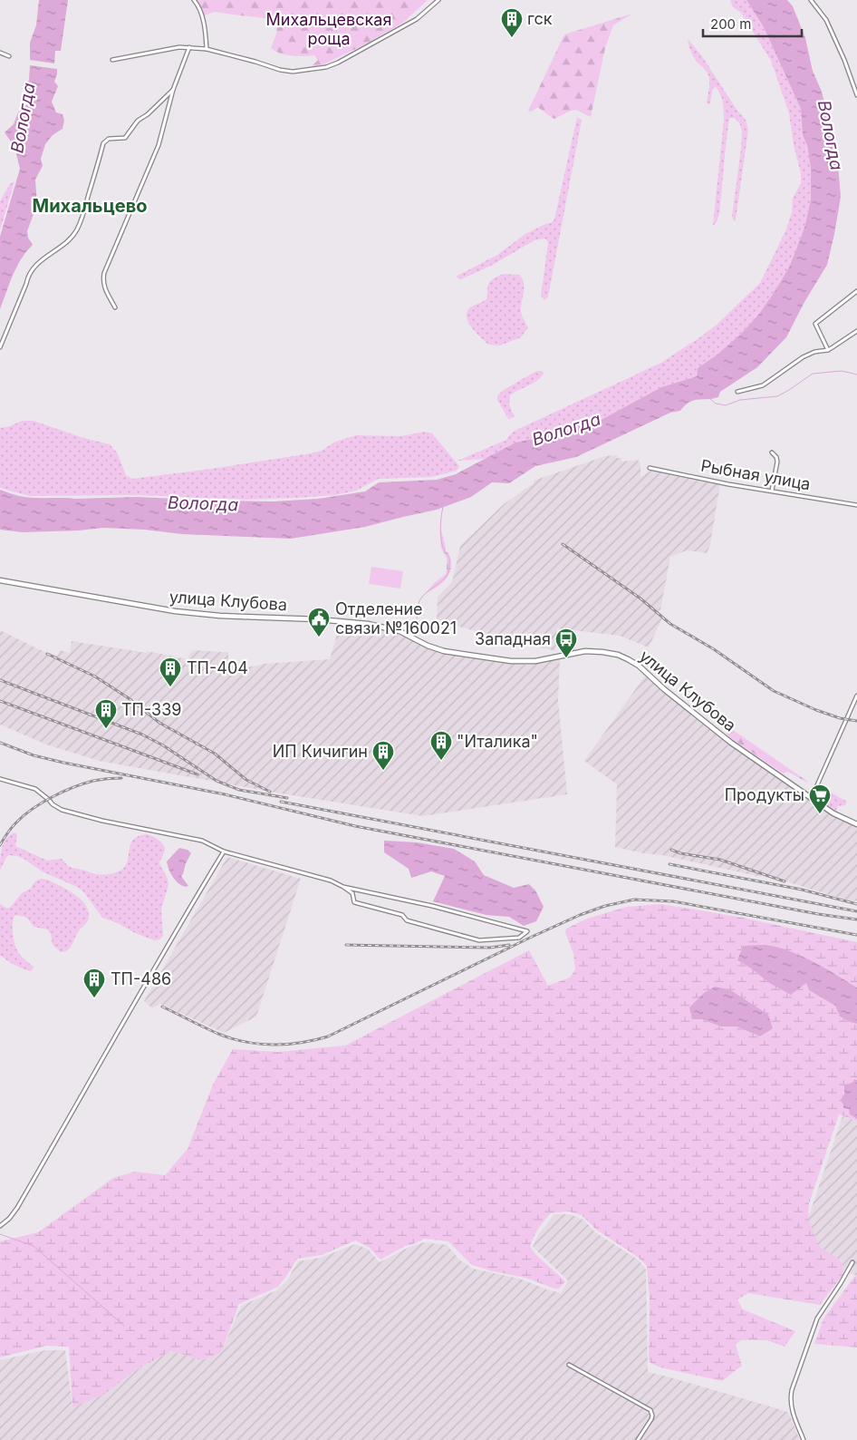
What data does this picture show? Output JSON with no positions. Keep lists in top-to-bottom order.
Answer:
{
  "streets": {
    "main road": ["улица Клубова"],
    "street": ["Рыбная улица"]
  },
  "districts": ["Михальцево"],
  "water": ["Вологда"],
  "parks": ["Михальцевская роща"],
  "places": {
    "building": [
      "гск",
      "ТП-404",
      "ТП-339",
      "\"Италика\"",
      "ИП Кичигин",
      "ТП-486"
    ],
    "public building": ["Отделение связи №160021"],
    "bus stop": ["Западная"],
    "supermarket": ["Продукты"]
  },
  "scale_bar": "200 m"
}
